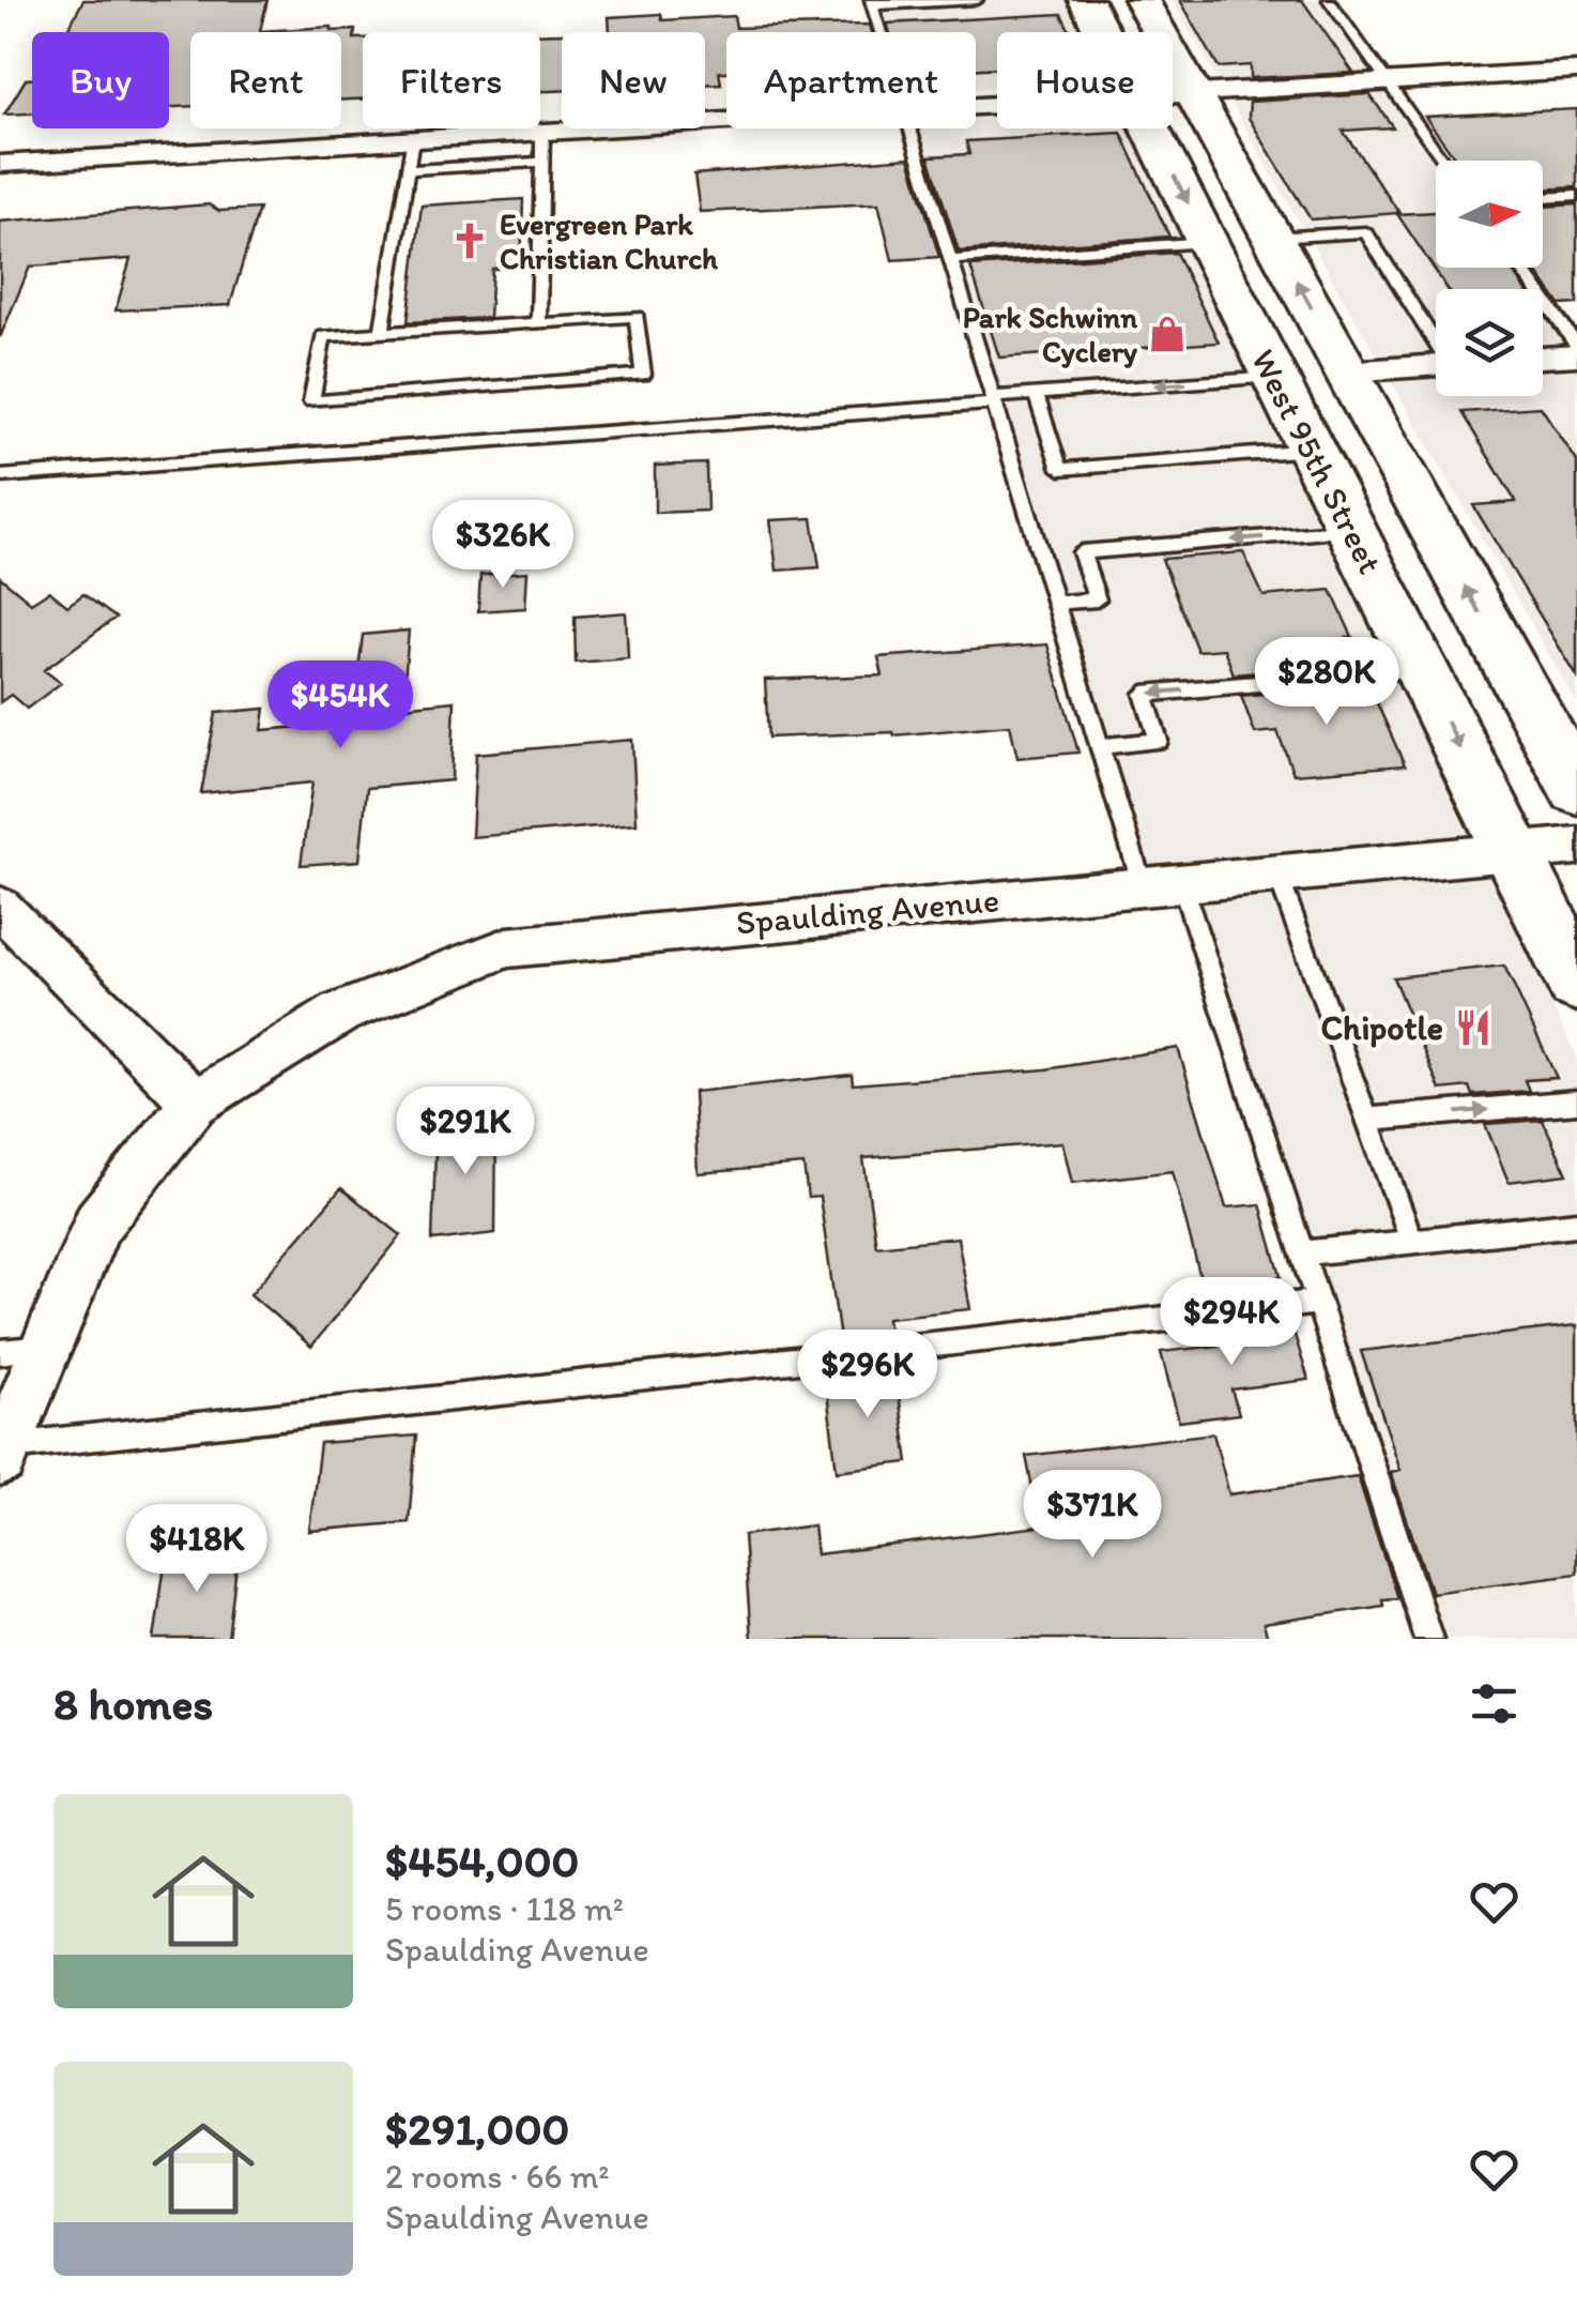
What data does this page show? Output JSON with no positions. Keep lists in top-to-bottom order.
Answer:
{
  "streets": {
    "main road": ["West 95th Street"],
    "street": ["Spaulding Avenue"]
  },
  "crossings": [
    ["West 95th Street", "Spaulding Avenue"]
  ],
  "places": {
    "church": ["Evergreen Park Christian Church"],
    "shop": ["Park Schwinn Cyclery"],
    "restaurant": ["Chipotle"]
  },
  "north": "right",
  "page": {
    "chip": [
      "Buy",
      "Rent",
      "Filters",
      "New",
      "Apartment",
      "House"
    ],
    "price": [
      "$326K",
      "$280K",
      "$454K",
      "$291K",
      "$294K",
      "$296K",
      "$371K",
      "$418K"
    ],
    "heading": "8 homes",
    "list": [
      {
        "name": "$454,000",
        "note": "5 rooms · 118 m² · Spaulding Avenue"
      },
      {
        "name": "$291,000",
        "note": "2 rooms · 66 m² · Spaulding Avenue"
      }
    ]
  }
}
